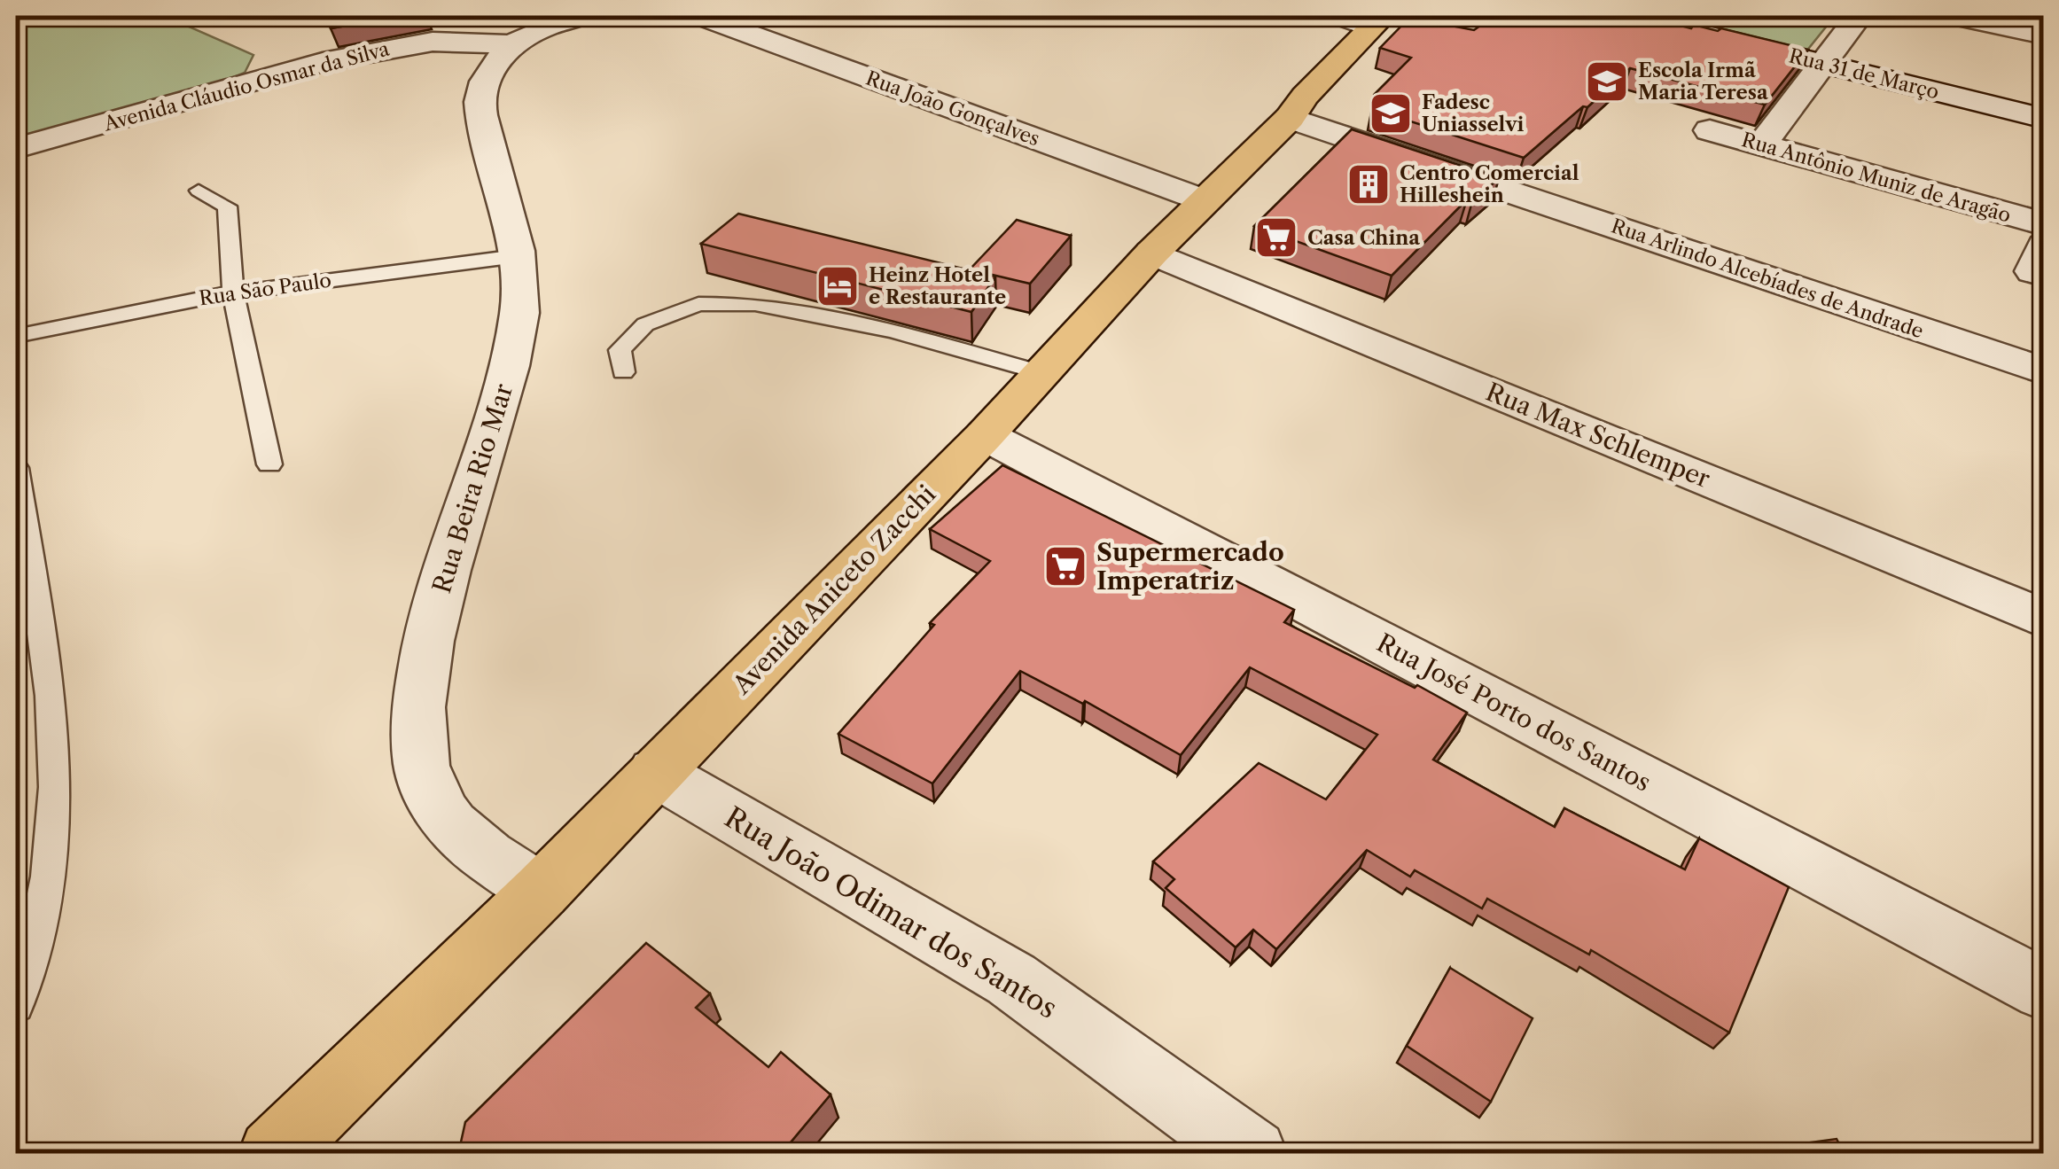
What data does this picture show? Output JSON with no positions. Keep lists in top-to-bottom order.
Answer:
{
  "streets": {
    "main road": ["Avenida Aniceto Zacchi"],
    "street": [
      "Rua 31 de Março",
      "Avenida Cláudio Osmar da Silva",
      "Rua João Gonçalves",
      "Rua Antônio Muniz de Aragão",
      "Rua Arlindo Alcebíades de Andrade",
      "Rua Max Schlemper",
      "Rua Beira Rio Mar",
      "Rua José Porto dos Santos",
      "Rua João Odimar dos Santos"
    ],
    "lane": ["Rua São Paulo"]
  },
  "crossings": [
    ["Avenida Cláudio Osmar da Silva", "Rua Beira Rio Mar"],
    ["Rua João Gonçalves", "Avenida Aniceto Zacchi"],
    ["Rua Arlindo Alcebíades de Andrade", "Avenida Aniceto Zacchi"],
    ["Rua São Paulo", "Rua Beira Rio Mar"],
    ["Rua Max Schlemper", "Avenida Aniceto Zacchi"],
    ["Rua Beira Rio Mar", "Avenida Aniceto Zacchi"],
    ["Avenida Aniceto Zacchi", "Rua José Porto dos Santos"],
    ["Avenida Aniceto Zacchi", "Rua João Odimar dos Santos"]
  ],
  "places": {
    "school or university": ["Escola Irmã Maria Teresa", "Fadesc Uniasselvi"],
    "building": ["Centro Comercial Hilleshein"],
    "supermarket": ["Casa China", "Supermercado Imperatriz"],
    "hotel": ["Heinz Hotel e Restaurante"]
  }
}
